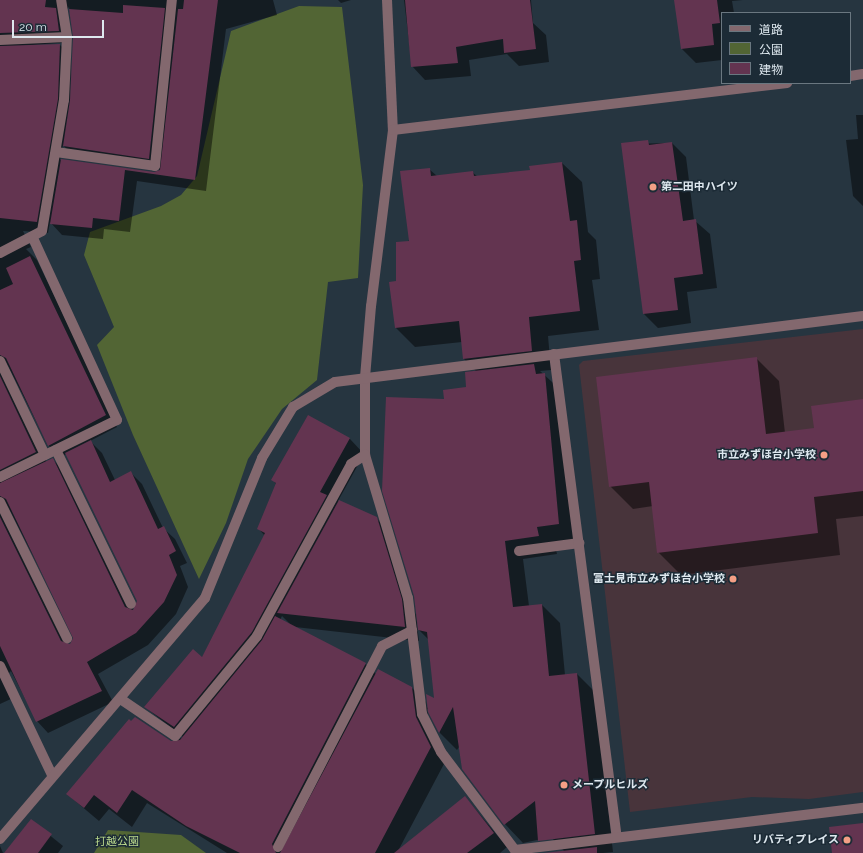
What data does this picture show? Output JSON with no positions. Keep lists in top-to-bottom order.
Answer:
{
  "parks": ["打越公園"],
  "places": [
    "第二田中ハイツ",
    "市立みずほ台小学校",
    "富士見市立みずほ台小学校",
    "メープルヒルズ",
    "リバティプレイス"
  ],
  "legend": ["道路", "公園", "建物"],
  "scale_bar": "20 m"
}
